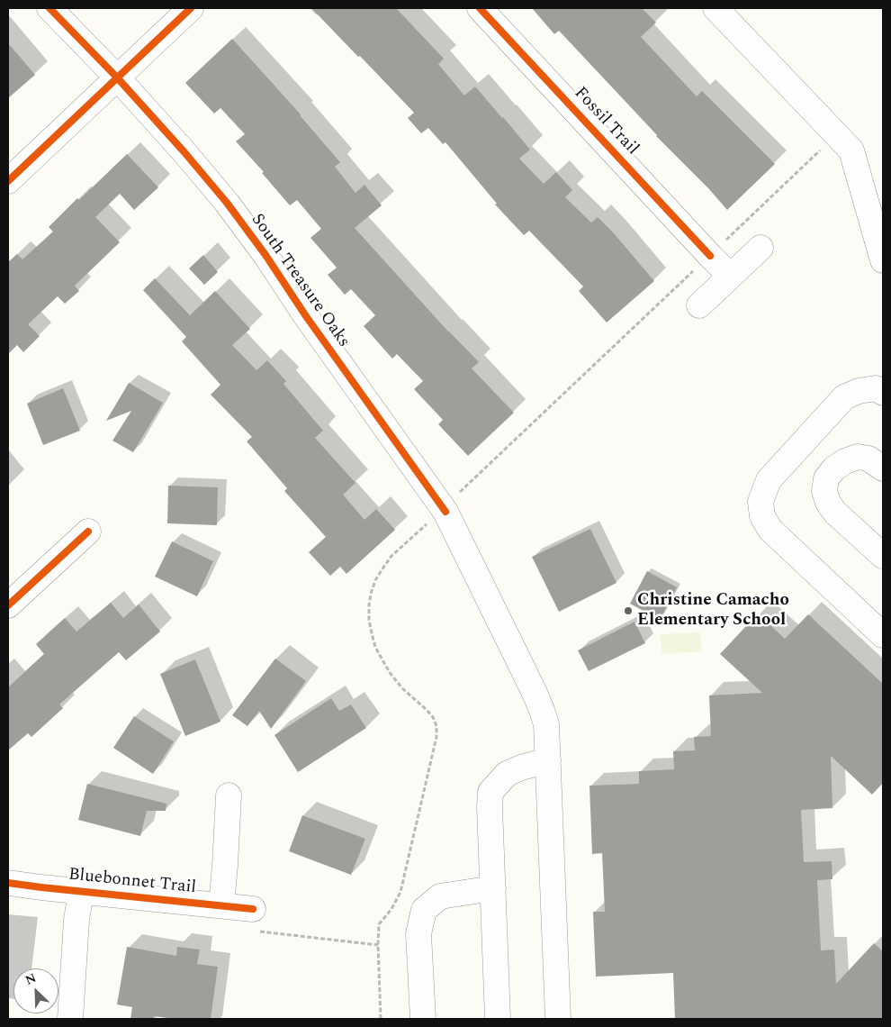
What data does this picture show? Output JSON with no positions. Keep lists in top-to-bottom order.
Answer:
{
  "streets": {
    "street": ["Fossil Trail", "South Treasure Oaks", "Bluebonnet Trail"]
  },
  "places": ["Christine Camacho Elementary School"],
  "north": "top left"
}
